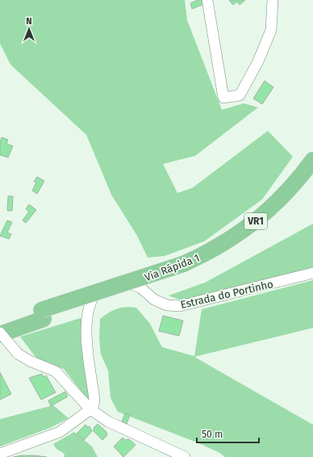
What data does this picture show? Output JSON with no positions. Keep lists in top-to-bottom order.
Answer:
{
  "streets": {
    "highway": ["VR1", "Via Rápida 1"],
    "street": ["Estrada do Portinho"]
  },
  "scale_bar": "50 m",
  "north": "top"
}
